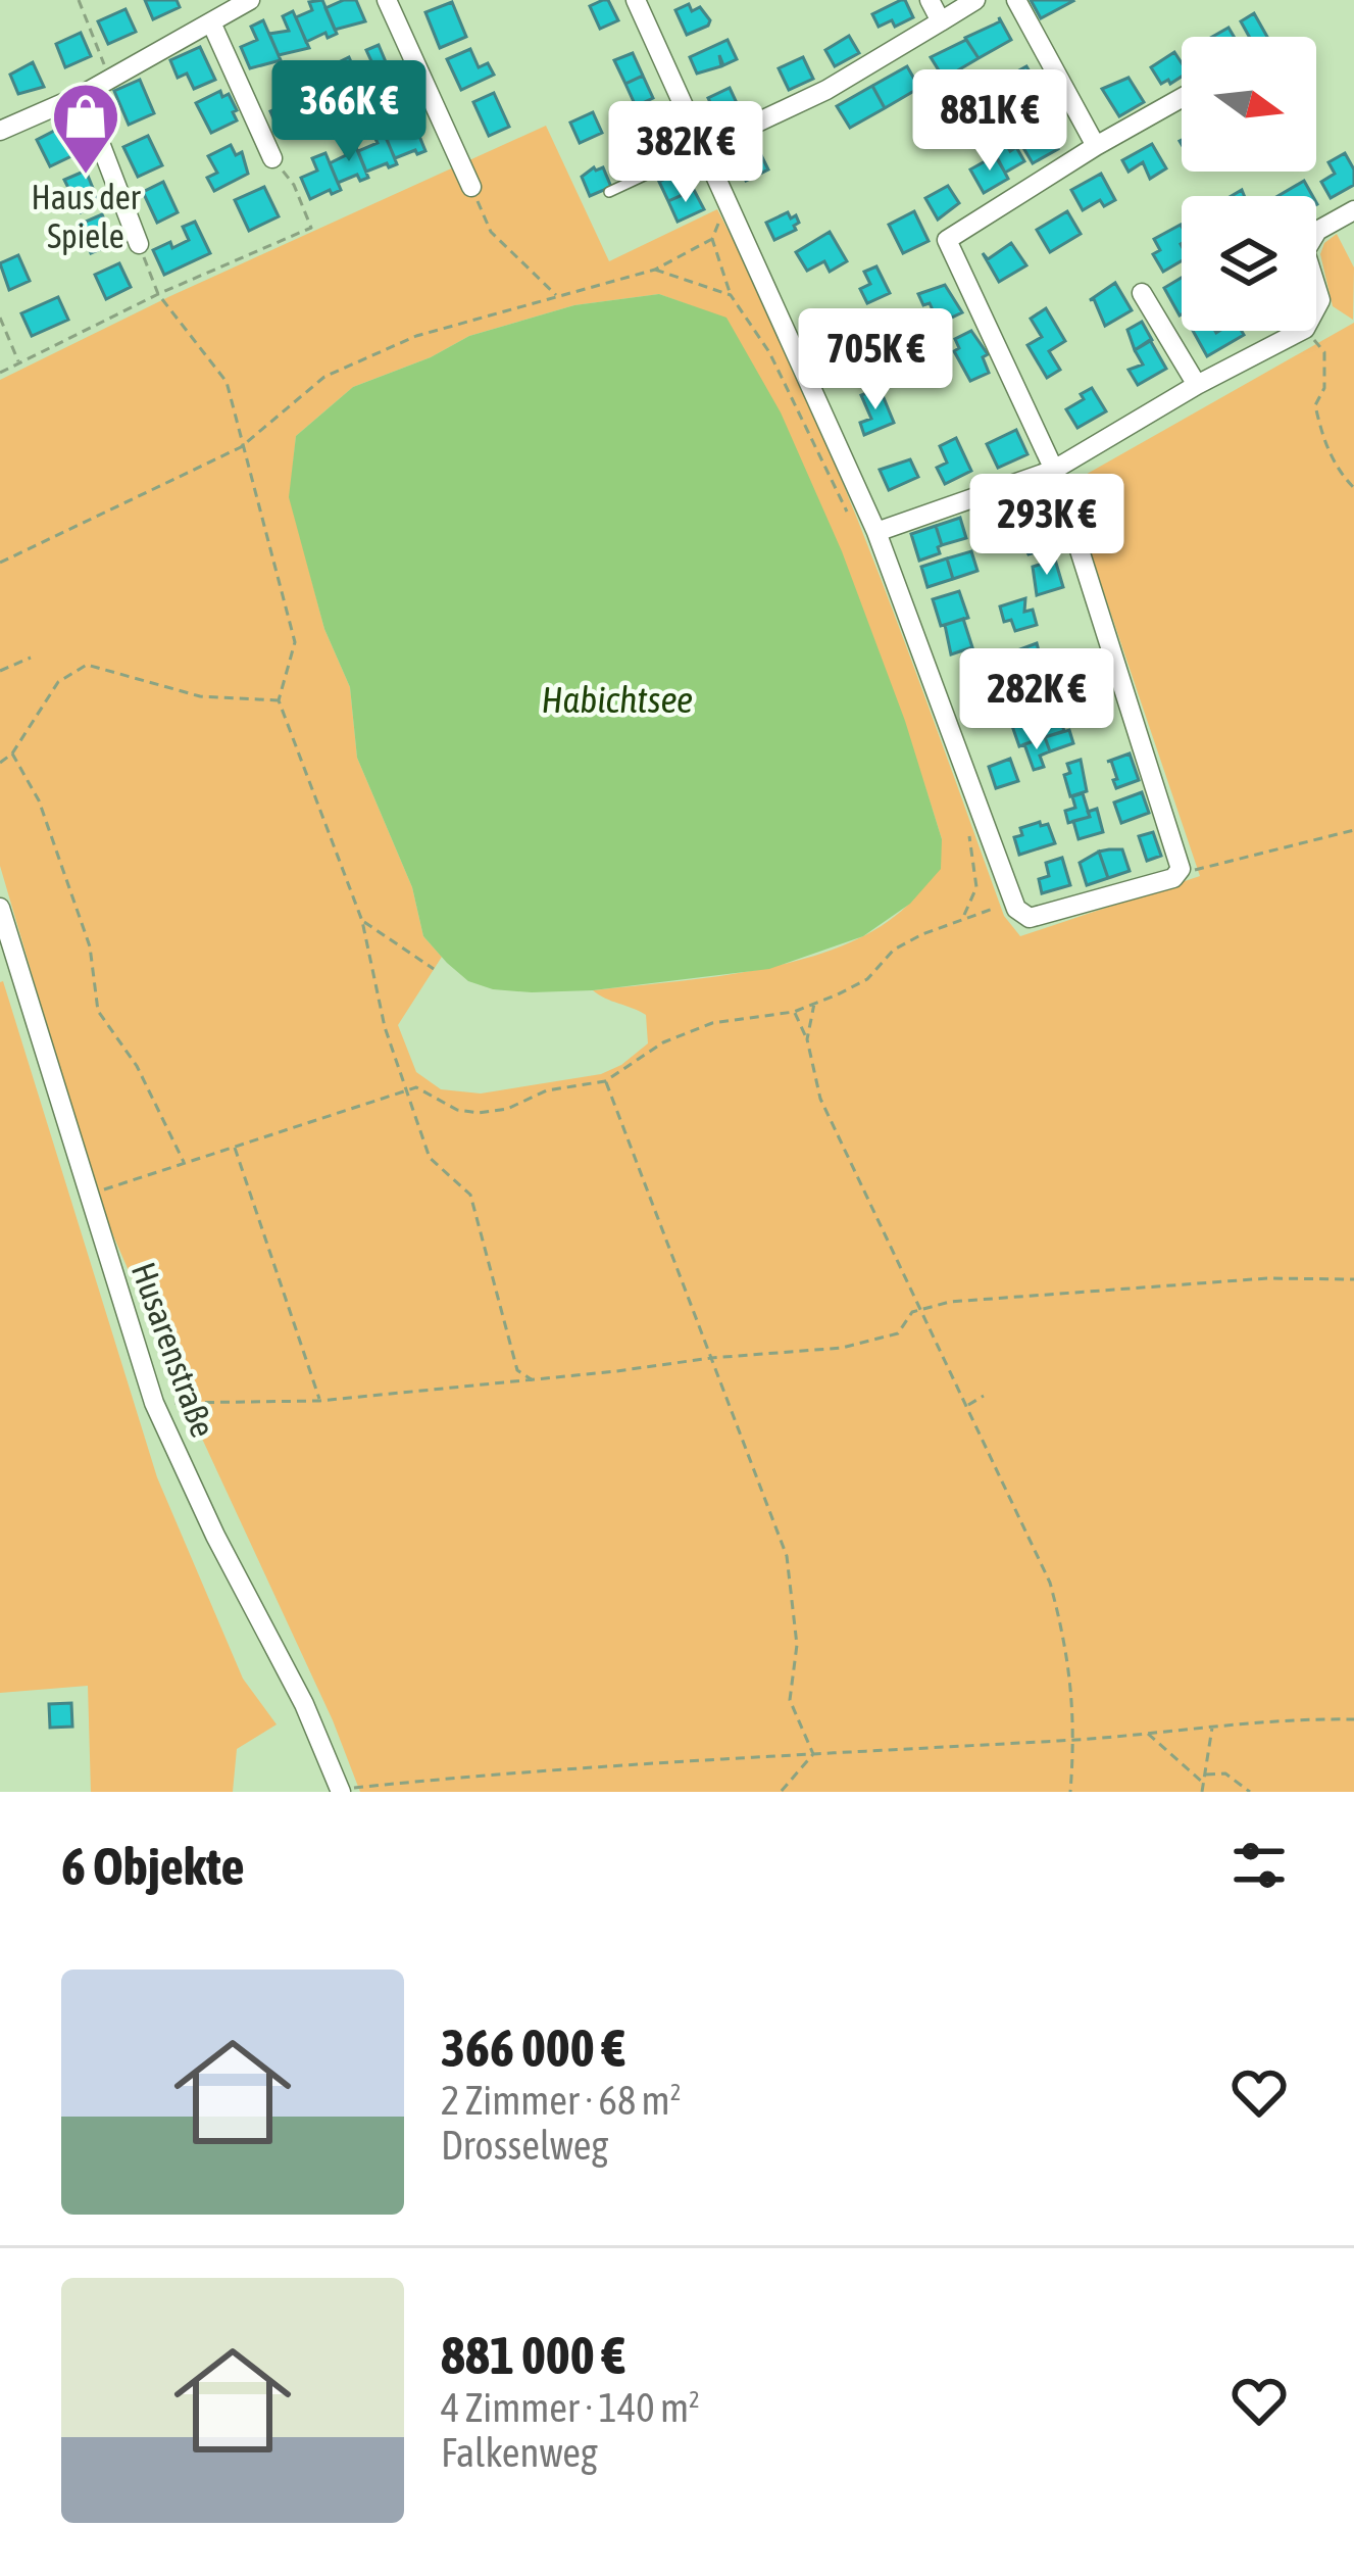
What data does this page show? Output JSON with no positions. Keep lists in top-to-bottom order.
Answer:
{
  "streets": {
    "street": ["Husarenstraße"]
  },
  "water": ["Habichtsee"],
  "places": {
    "shop": ["Haus der Spiele"]
  },
  "north": "right",
  "page": {
    "price": [
      "366K €",
      "881K €",
      "382K €",
      "705K €",
      "293K €",
      "282K €"
    ],
    "heading": "6 Objekte",
    "list": [
      {
        "name": "366 000 €",
        "note": "2 Zimmer · 68 m² · Drosselweg"
      },
      {
        "name": "881 000 €",
        "note": "4 Zimmer · 140 m² · Falkenweg"
      }
    ]
  }
}
